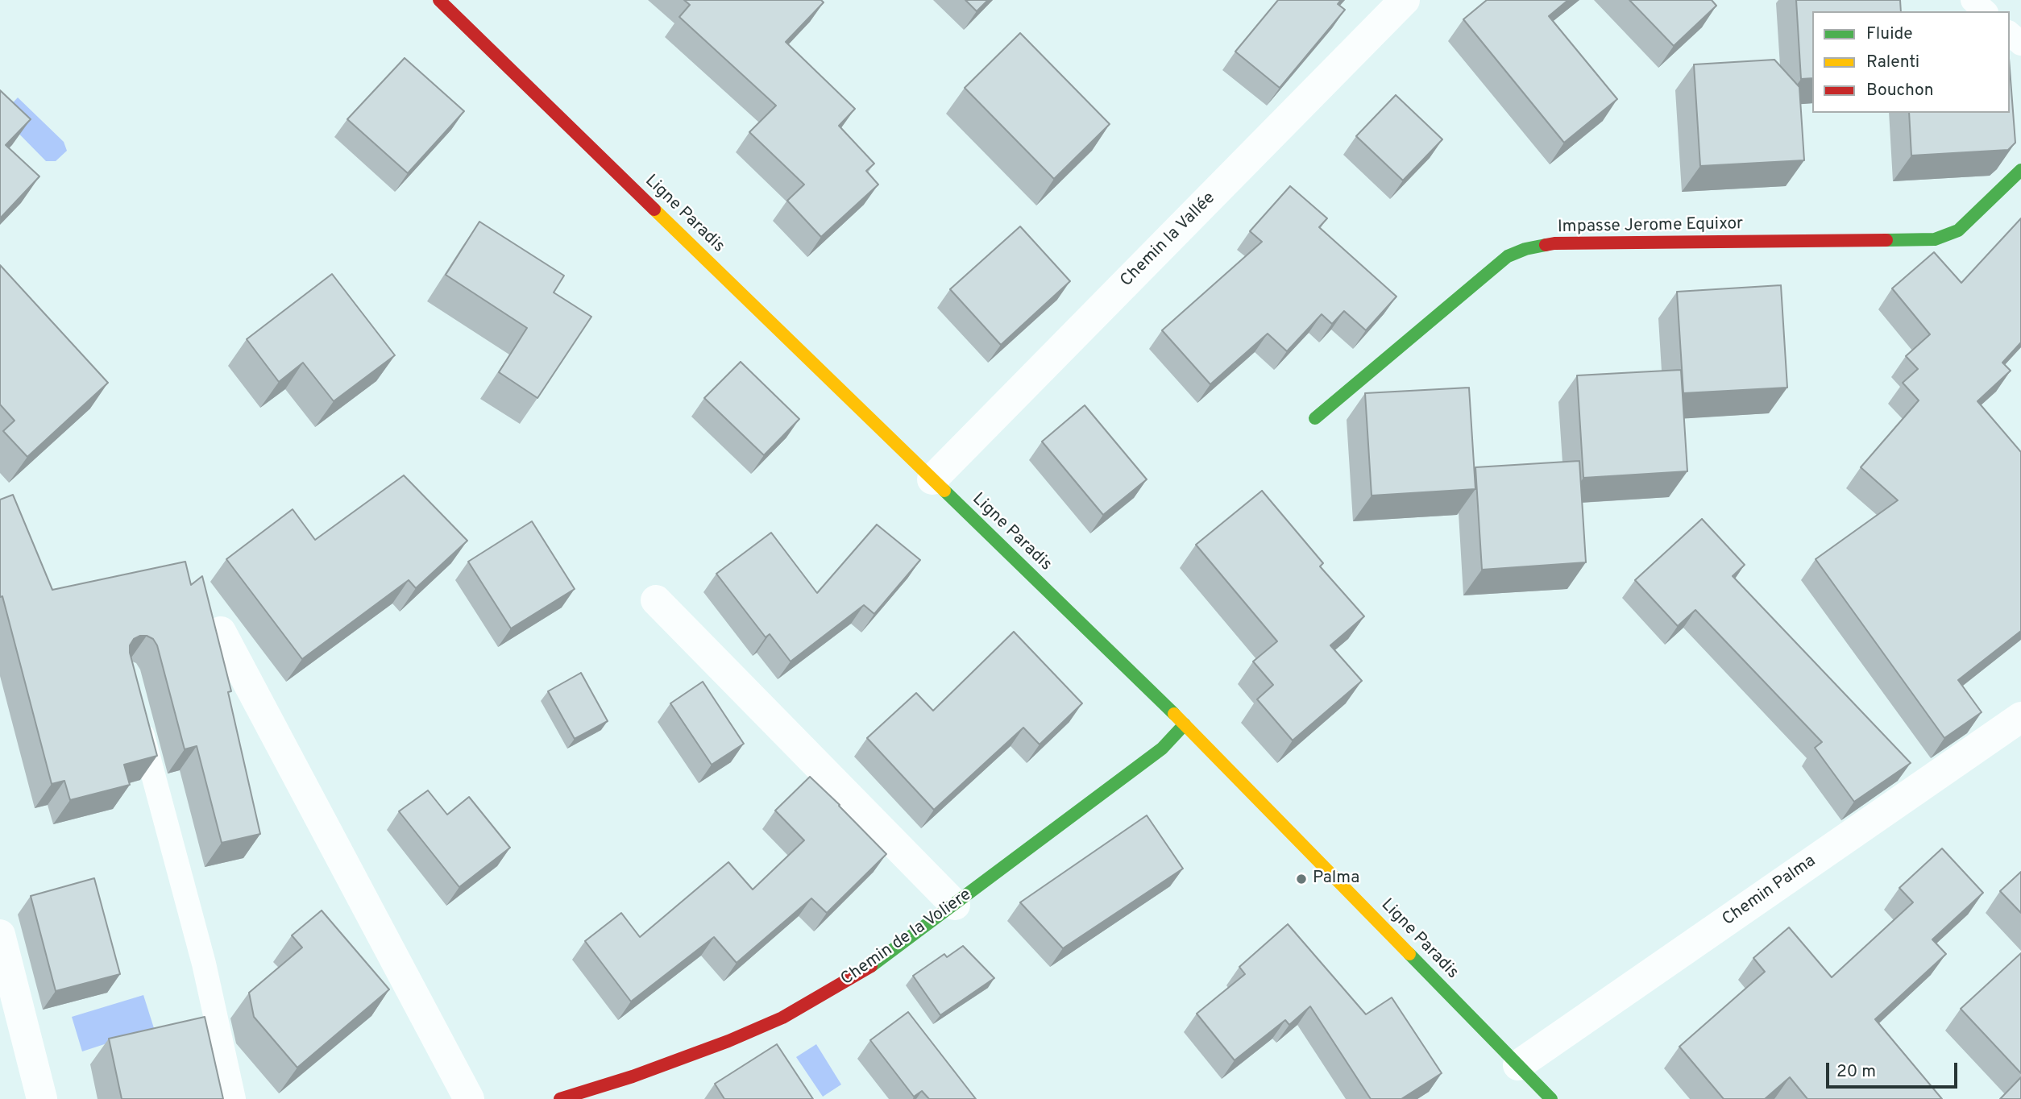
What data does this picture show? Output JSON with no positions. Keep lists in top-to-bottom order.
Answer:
{
  "streets": {
    "main road": ["Ligne Paradis", "Impasse Jerome Equixor", "Chemin de la Voliere"],
    "street": ["Chemin la Vallée", "Chemin Palma"]
  },
  "crossings": [
    ["Ligne Paradis", "Chemin la Vallée"],
    ["Ligne Paradis", "Chemin Palma"],
    ["Ligne Paradis", "Chemin de la Voliere"]
  ],
  "places": ["Palma"],
  "legend": ["Fluide", "Ralenti", "Bouchon"],
  "scale_bar": "20 m"
}
